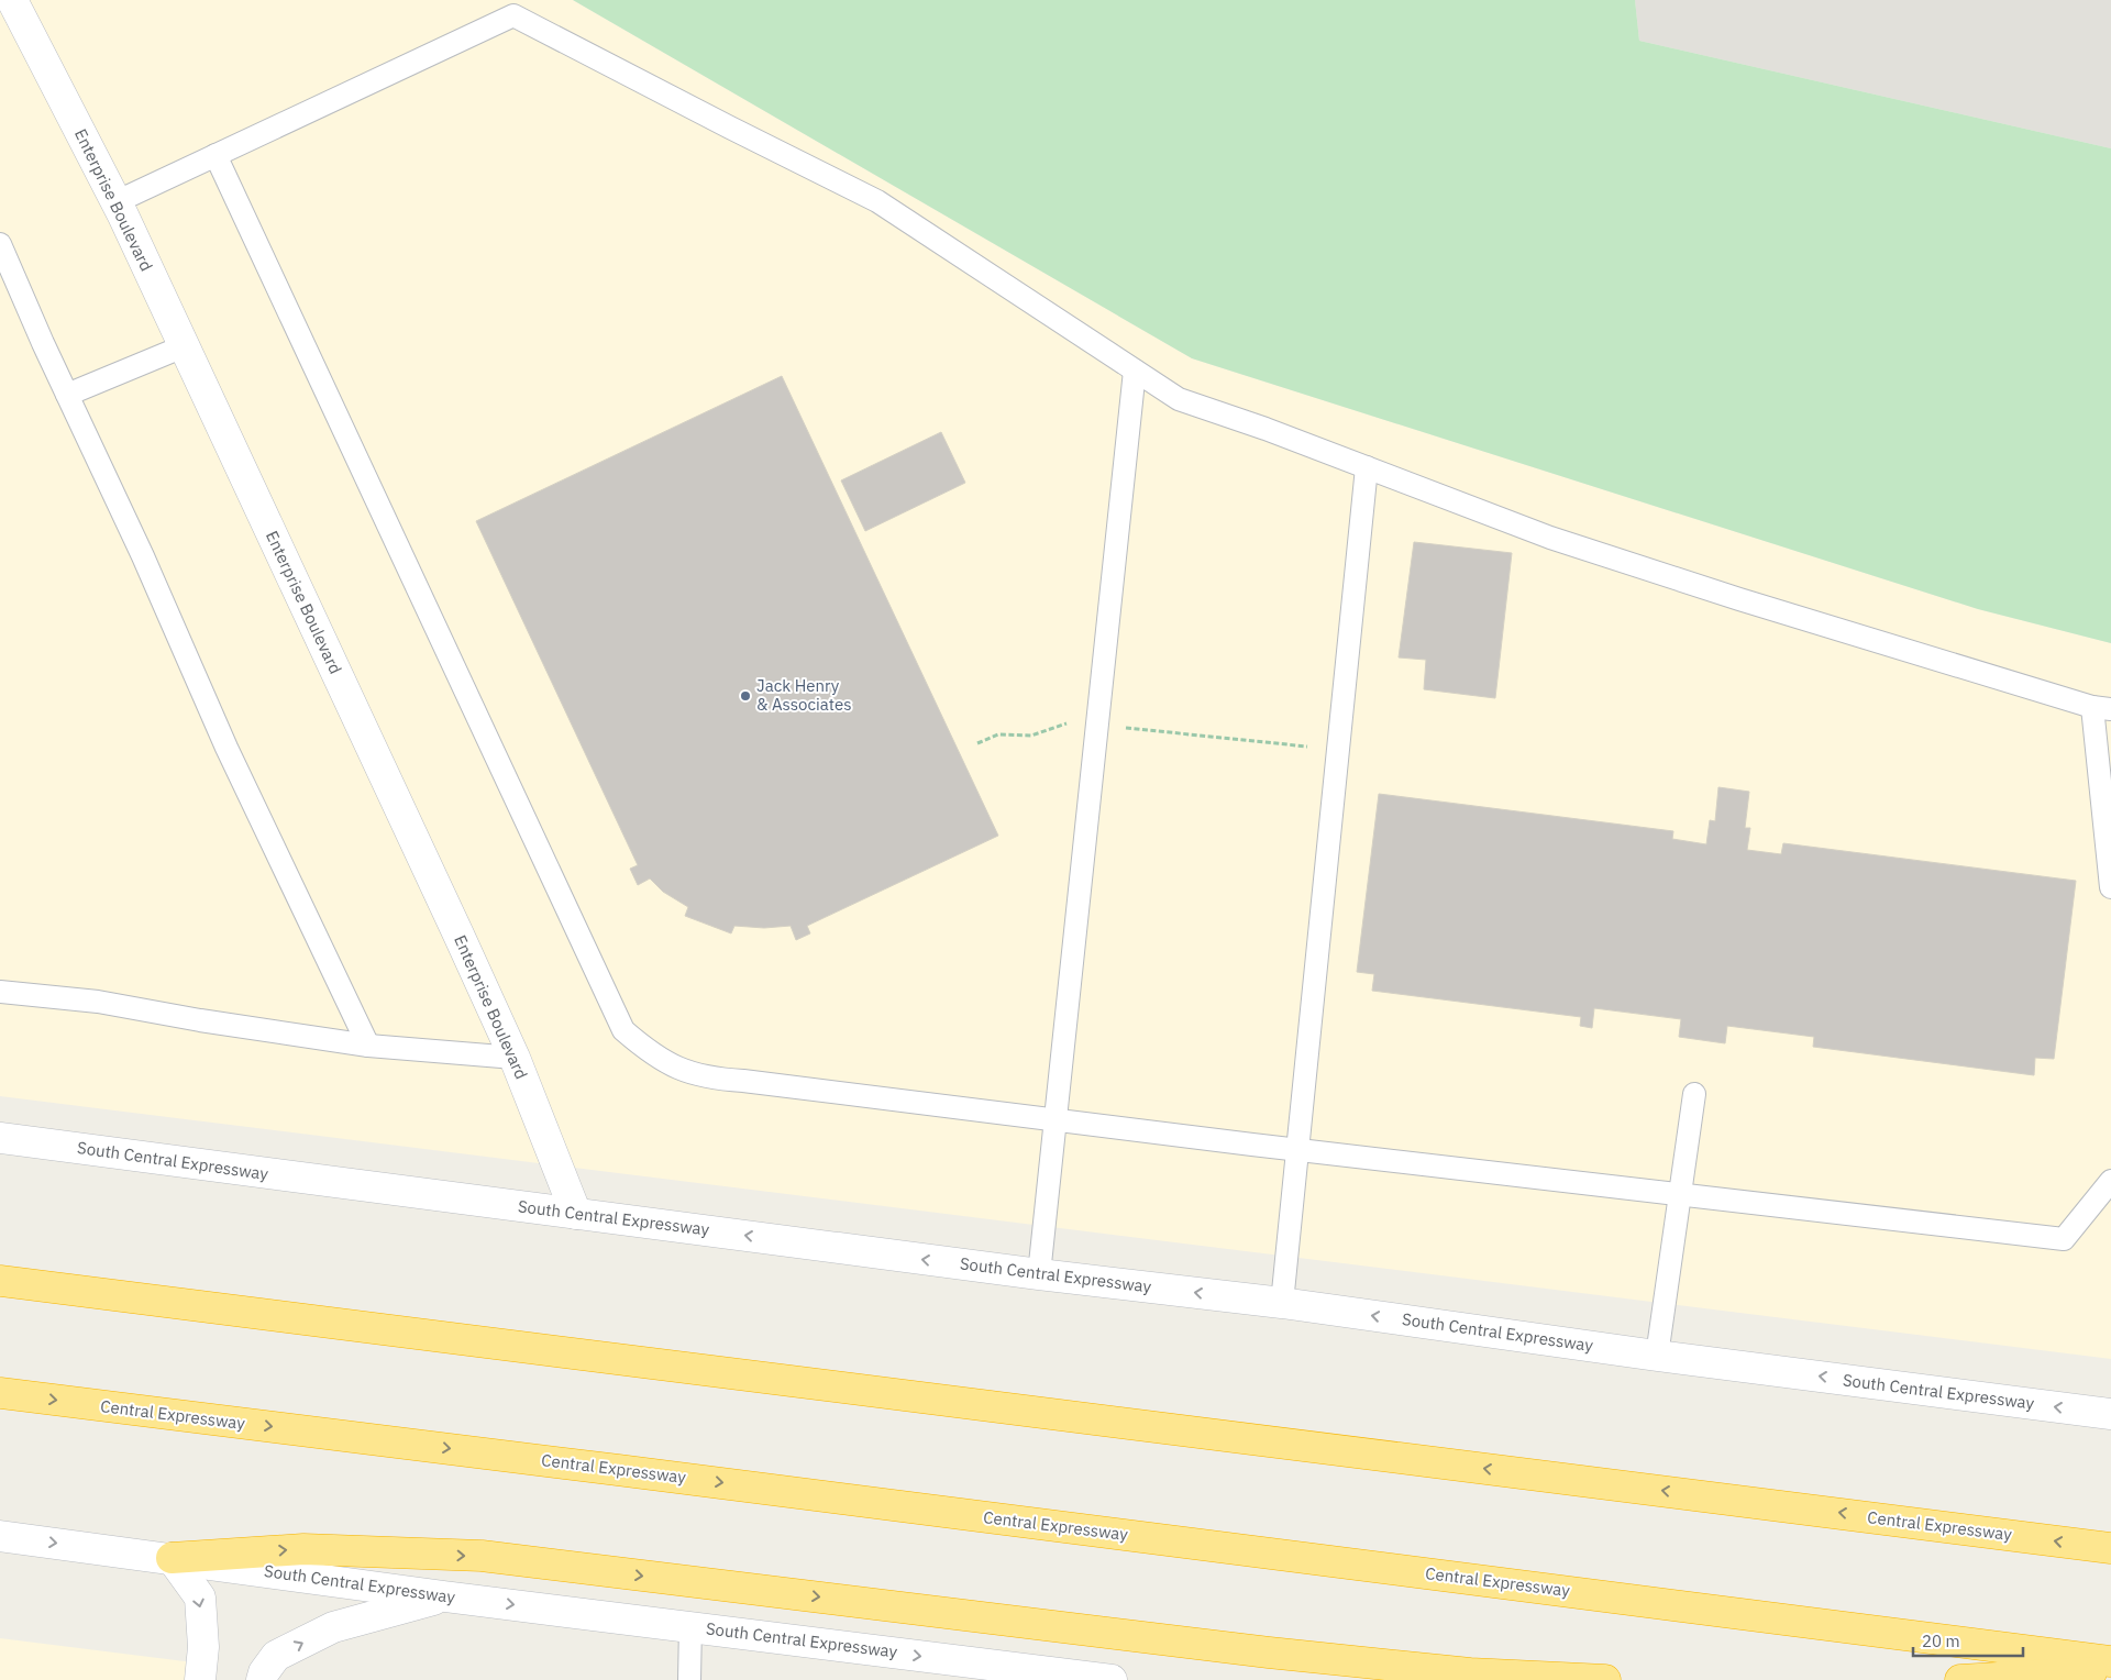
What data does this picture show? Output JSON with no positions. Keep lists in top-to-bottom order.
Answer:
{
  "streets": {
    "highway": ["Central Expressway"],
    "main road": ["Enterprise Boulevard", "South Central Expressway"]
  },
  "crossings": [
    ["Enterprise Boulevard", "South Central Expressway"]
  ],
  "places": ["Jack Henry & Associates"],
  "scale_bar": "20 m"
}
